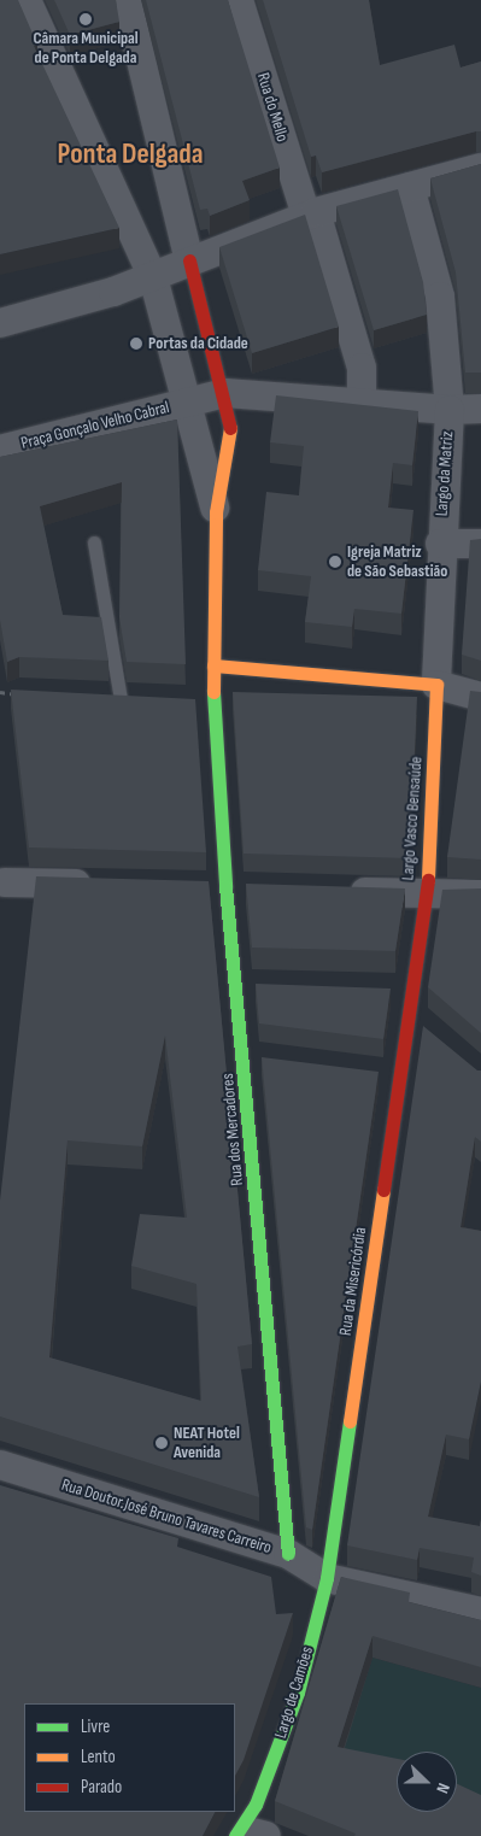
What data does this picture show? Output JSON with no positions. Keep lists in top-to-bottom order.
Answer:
{
  "streets": {
    "street": [
      "Rua do Mello",
      "Praça Gonçalo Velho Cabral",
      "Largo da Matriz",
      "Largo Vasco Bensaúde",
      "Rua dos Mercadores",
      "Rua da Misericórdia",
      "Rua Doutor.José Bruno Tavares Carreiro",
      "Largo de Camões"
    ]
  },
  "crossings": [
    ["Rua do Mello", "Largo da Matriz"],
    ["Praça Gonçalo Velho Cabral", "Largo da Matriz"],
    ["Largo da Matriz", "Largo Vasco Bensaúde"],
    ["Largo Vasco Bensaúde", "Rua da Misericórdia"],
    ["Rua dos Mercadores", "Rua Doutor.José Bruno Tavares Carreiro"],
    ["Rua da Misericórdia", "Rua Doutor.José Bruno Tavares Carreiro"],
    ["Rua da Misericórdia", "Largo de Camões"],
    ["Rua Doutor.José Bruno Tavares Carreiro", "Largo de Camões"]
  ],
  "districts": ["Ponta Delgada"],
  "places": [
    "Câmara Municipal de Ponta Delgada",
    "Portas da Cidade",
    "Igreja Matriz de São Sebastião",
    "NEAT Hotel Avenida"
  ],
  "legend": ["Livre", "Lento", "Parado"],
  "north": "right"
}
